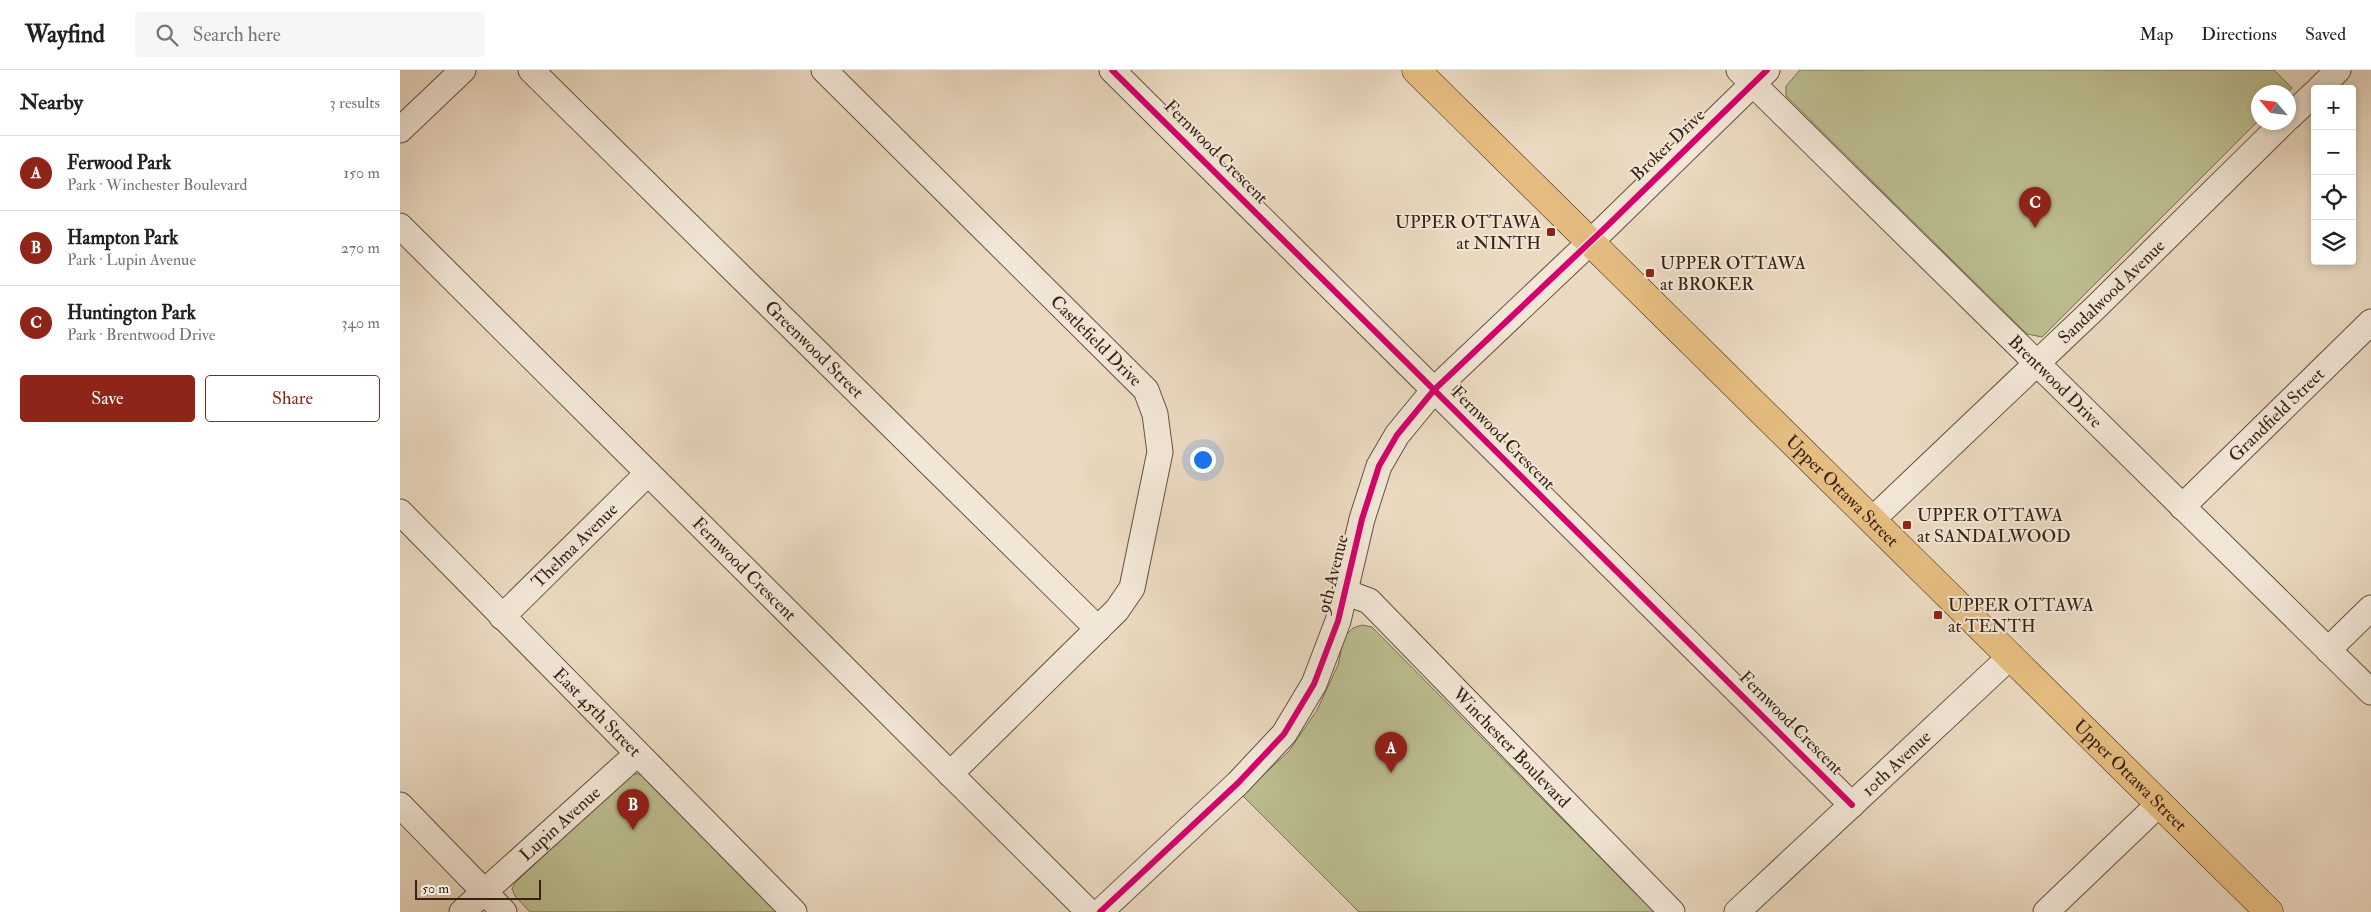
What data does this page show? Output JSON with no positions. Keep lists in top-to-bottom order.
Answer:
{
  "streets": {
    "main road": ["Upper Ottawa Street"],
    "street": [
      "Broker Drive",
      "Fernwood Crescent",
      "Sandalwood Avenue",
      "Castlefield Drive",
      "Greenwood Street",
      "Brentwood Drive",
      "Grandfield Street",
      "Thelma Avenue",
      "9th Avenue",
      "East 45th Street",
      "Winchester Boulevard",
      "10th Avenue",
      "Lupin Avenue"
    ]
  },
  "crossings": [
    ["Broker Drive", "Brentwood Drive"],
    ["Broker Drive", "Upper Ottawa Street"],
    ["Broker Drive", "9th Avenue"],
    ["Fernwood Crescent", "Castlefield Drive"],
    ["Fernwood Crescent", "Thelma Avenue"],
    ["Fernwood Crescent", "9th Avenue"],
    ["Fernwood Crescent", "10th Avenue"],
    ["Sandalwood Avenue", "Brentwood Drive"],
    ["Sandalwood Avenue", "Upper Ottawa Street"],
    ["Castlefield Drive", "Greenwood Street"],
    ["Brentwood Drive", "Grandfield Street"],
    ["Upper Ottawa Street", "9th Avenue"],
    ["Upper Ottawa Street", "10th Avenue"],
    ["Thelma Avenue", "East 45th Street"],
    ["9th Avenue", "Winchester Boulevard"],
    ["East 45th Street", "Lupin Avenue"]
  ],
  "places": {
    "transit": [
      "UPPER OTTAWA at NINTH",
      "UPPER OTTAWA at BROKER",
      "UPPER OTTAWA at SANDALWOOD",
      "UPPER OTTAWA at TENTH"
    ]
  },
  "scale_bar": "50 m",
  "north": "top left",
  "page": {
    "header": "Wayfind",
    "search": "Search here",
    "nav": ["Map", "Directions", "Saved"],
    "heading": ["Nearby", "3 results"],
    "map_buttons": ["+", "−"],
    "list": [
      {
        "mark": "A",
        "name": "Ferwood Park",
        "note": "Park · Winchester Boulevard",
        "value": "150 m"
      },
      {
        "mark": "B",
        "name": "Hampton Park",
        "note": "Park · Lupin Avenue",
        "value": "270 m"
      },
      {
        "mark": "C",
        "name": "Huntington Park",
        "note": "Park · Brentwood Drive",
        "value": "340 m"
      }
    ],
    "pins": ["C", "A", "B"],
    "buttons": ["Save", "Share"],
    "scale": "50 m"
  }
}
